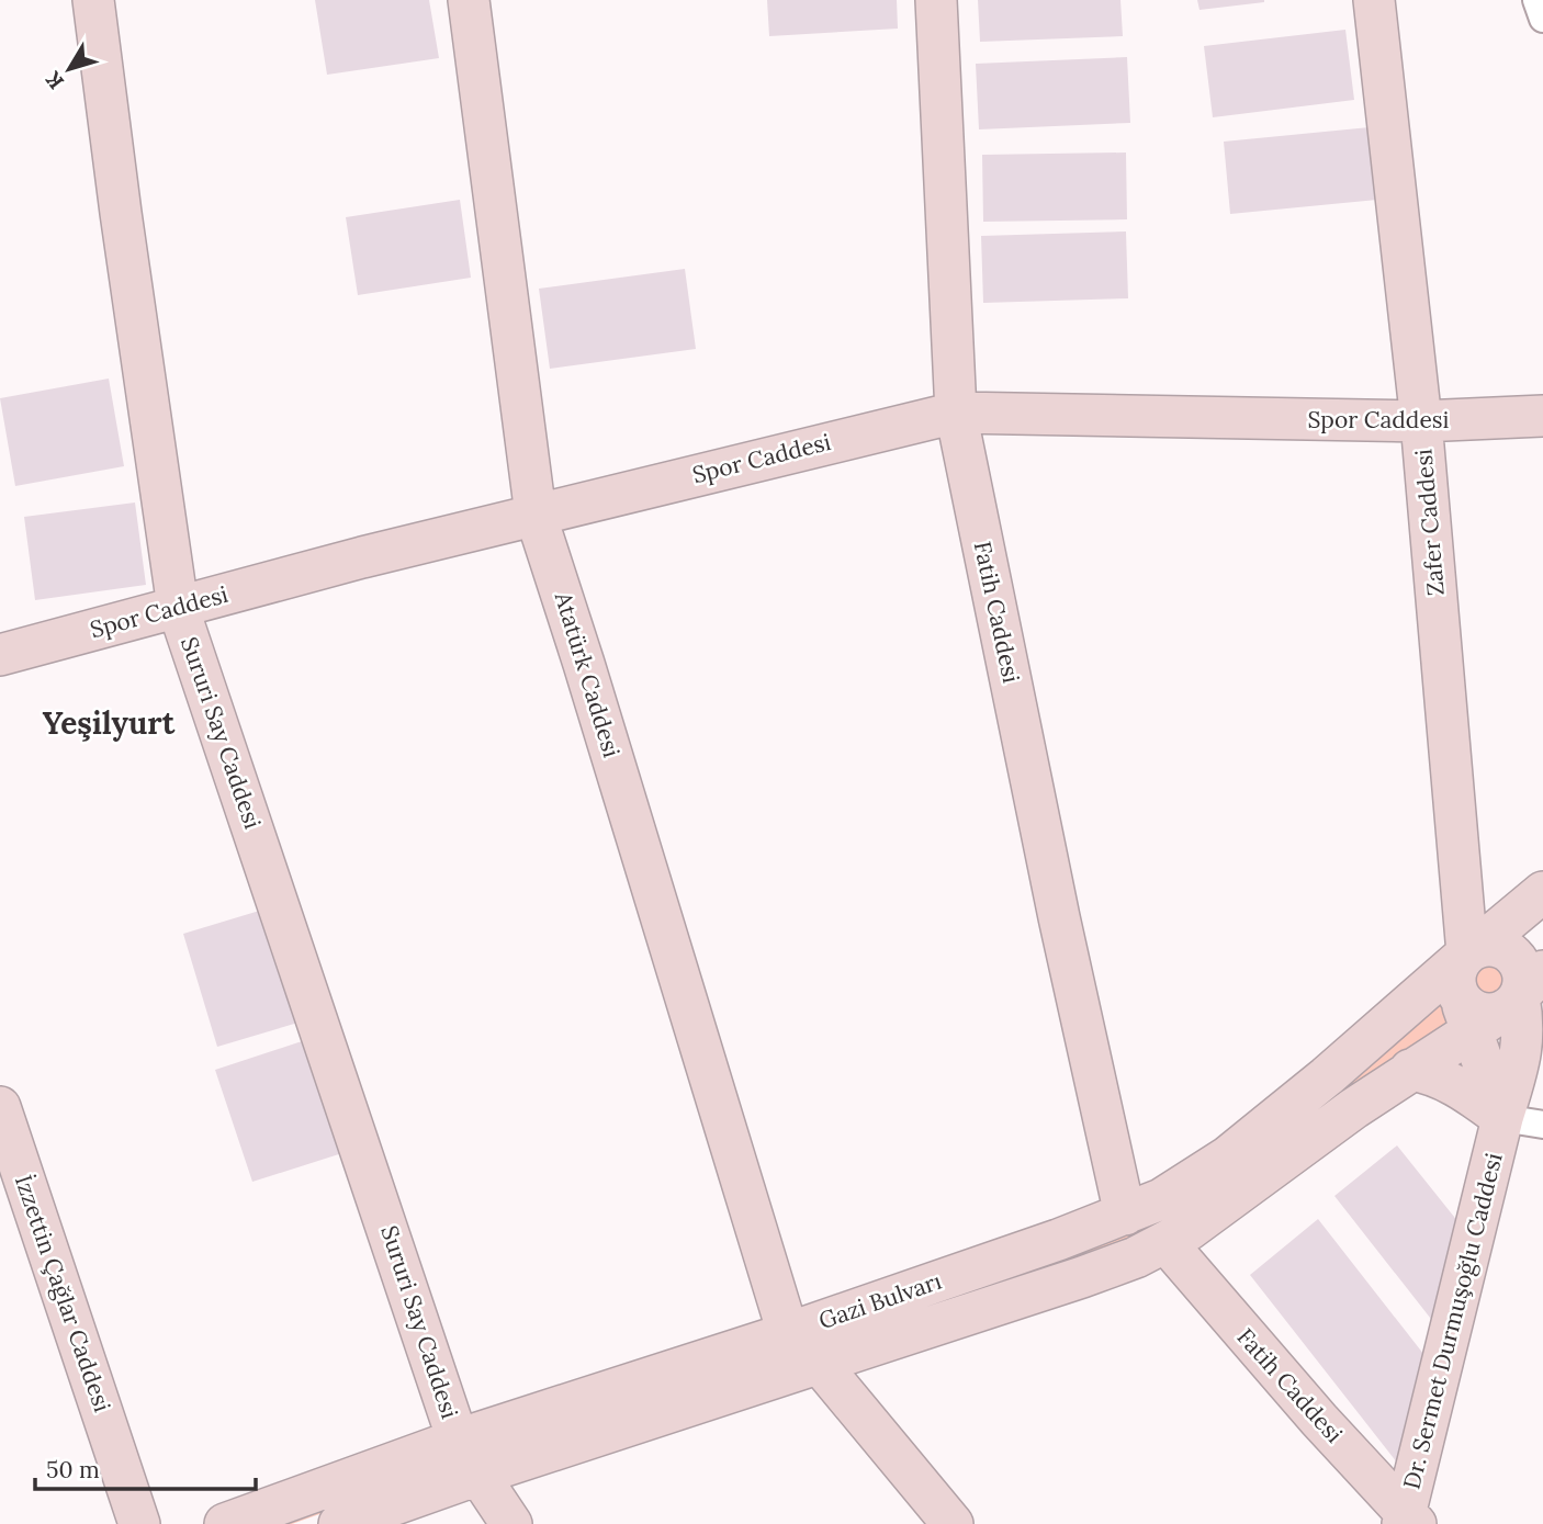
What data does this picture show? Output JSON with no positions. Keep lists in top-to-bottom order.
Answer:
{
  "streets": {
    "street": [
      "Spor Caddesi",
      "Zafer Caddesi",
      "Fatih Caddesi",
      "Atatürk Caddesi",
      "Sururi Say Caddesi",
      "İzzettin Çağlar Caddesi",
      "Gazi Bulvarı",
      "Dr. Sermet Durmuşoğlu Caddesi"
    ]
  },
  "crossings": [
    ["Spor Caddesi", "Zafer Caddesi"],
    ["Spor Caddesi", "Fatih Caddesi"],
    ["Spor Caddesi", "Atatürk Caddesi"],
    ["Spor Caddesi", "Sururi Say Caddesi"],
    ["Zafer Caddesi", "Gazi Bulvarı"],
    ["Zafer Caddesi", "Dr. Sermet Durmuşoğlu Caddesi"],
    ["Fatih Caddesi", "Gazi Bulvarı"],
    ["Fatih Caddesi", "Dr. Sermet Durmuşoğlu Caddesi"],
    ["Atatürk Caddesi", "Gazi Bulvarı"],
    ["Sururi Say Caddesi", "Gazi Bulvarı"],
    ["Gazi Bulvarı", "Dr. Sermet Durmuşoğlu Caddesi"]
  ],
  "districts": ["Yeşilyurt"],
  "scale_bar": "50 m",
  "north": "bottom left"
}
